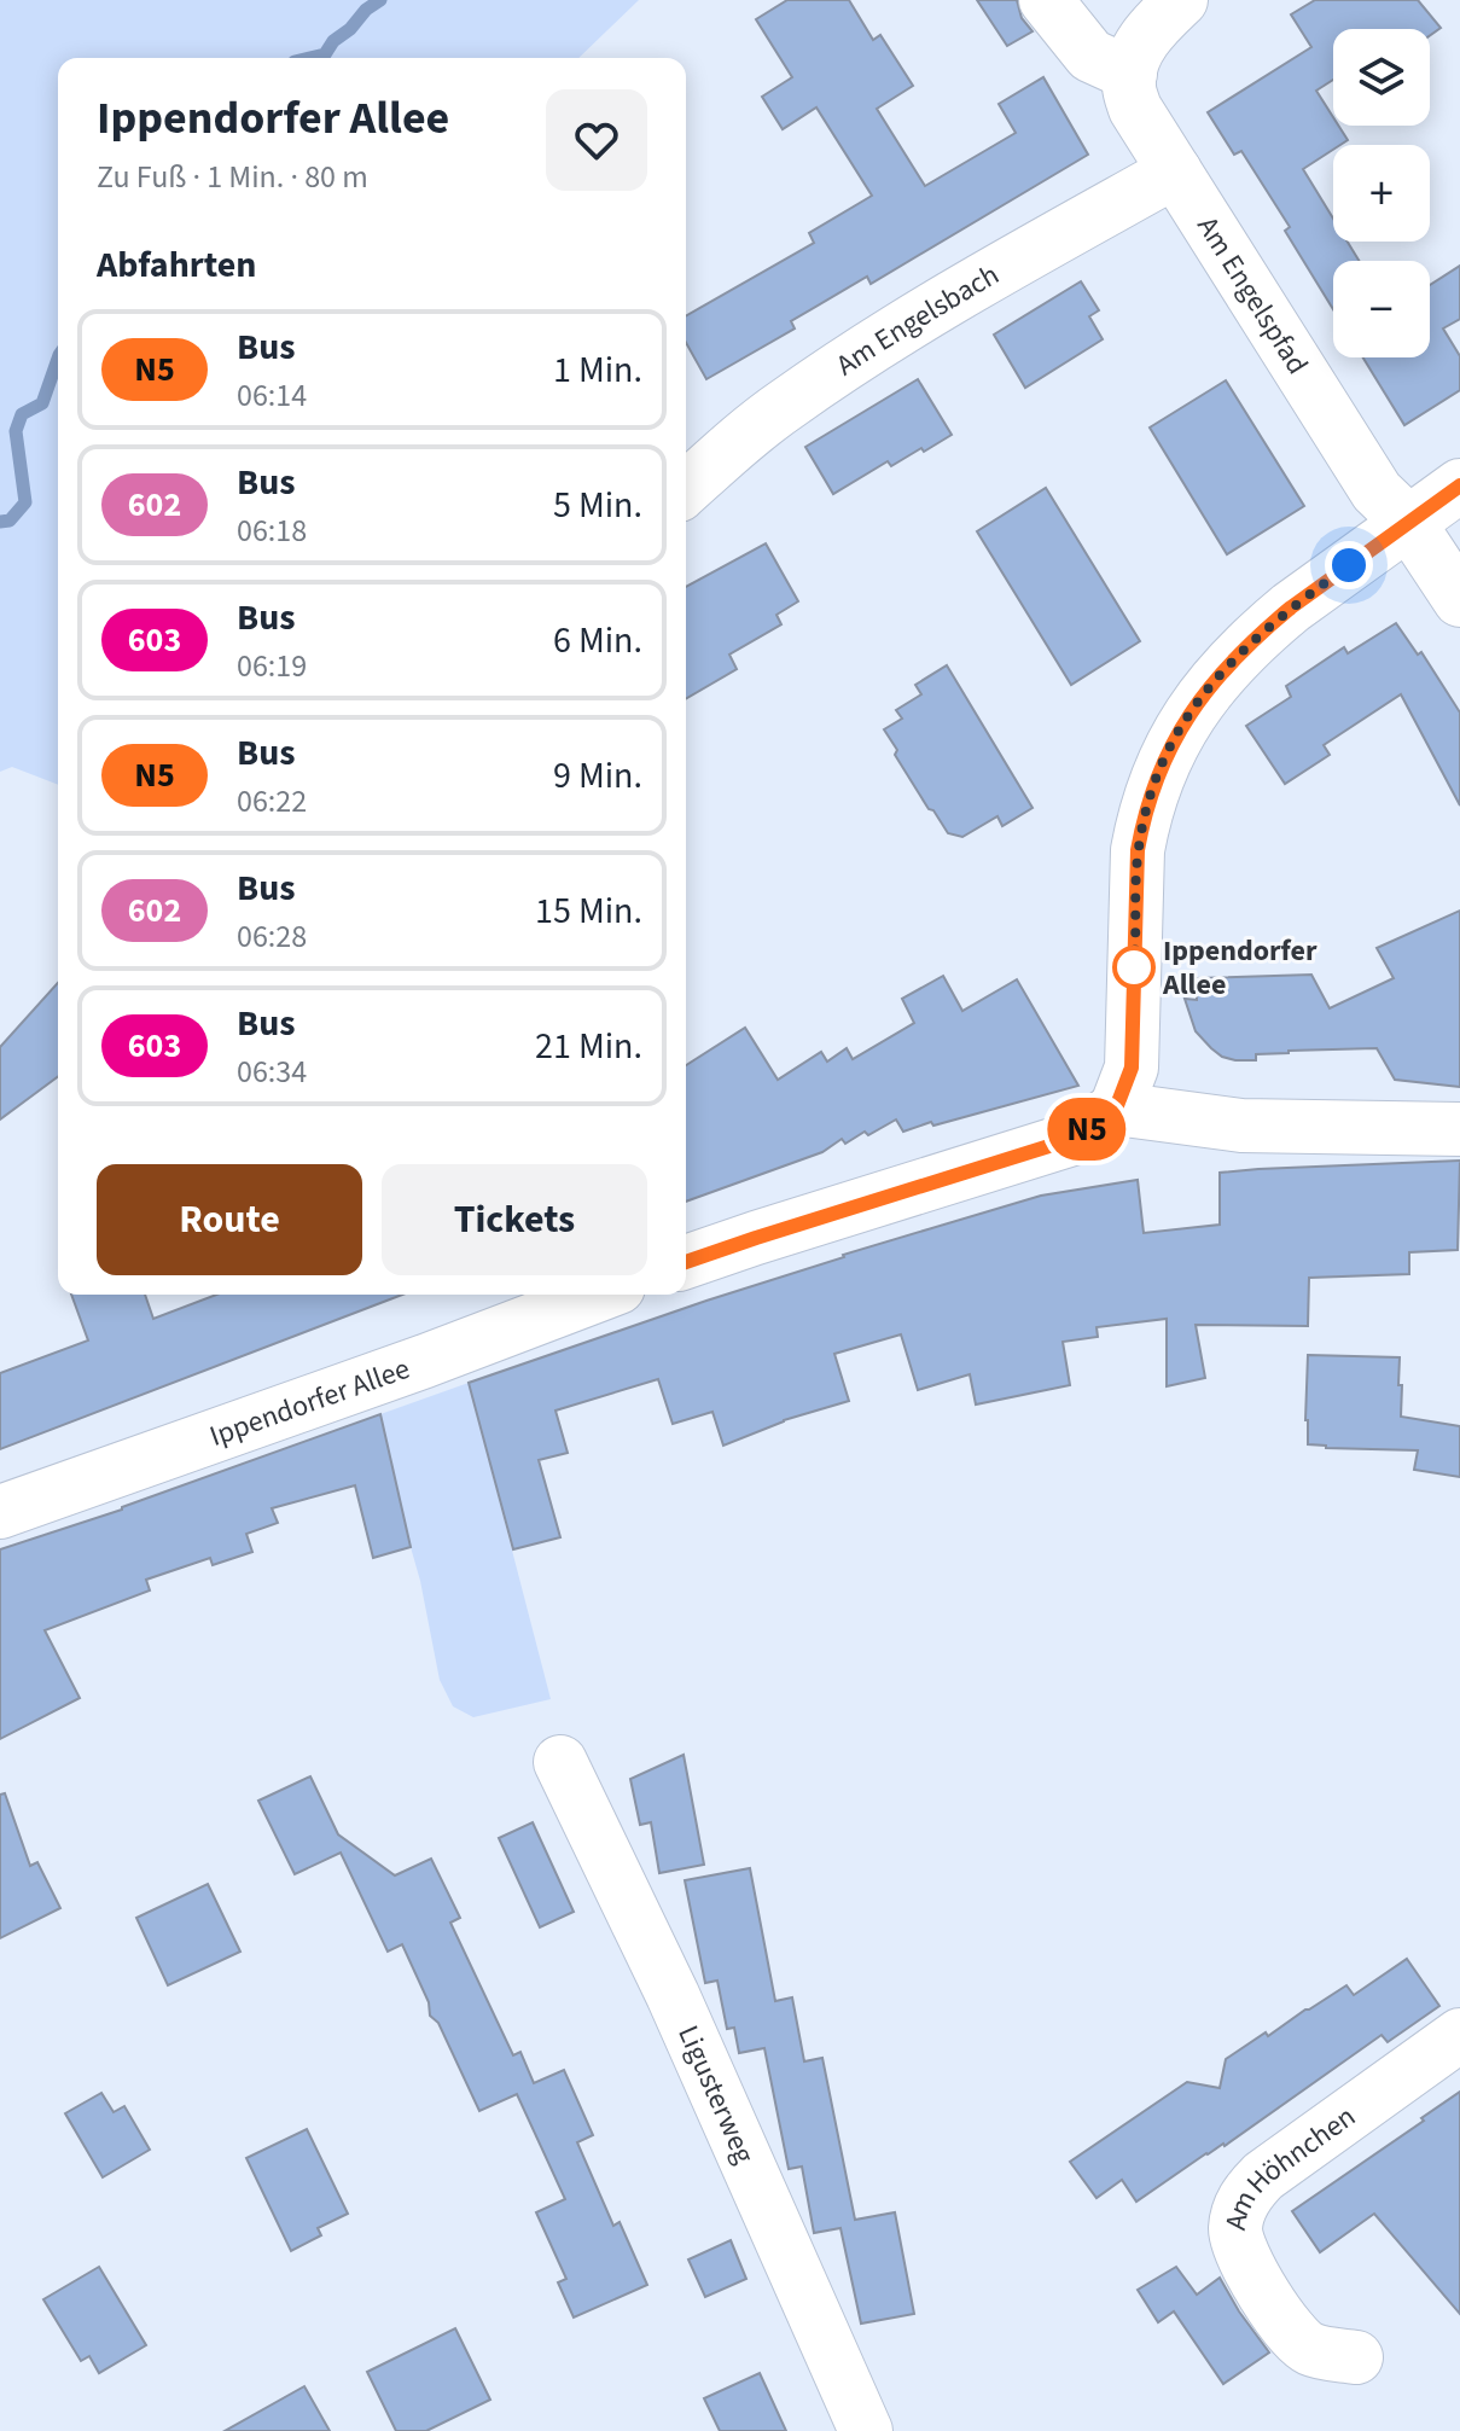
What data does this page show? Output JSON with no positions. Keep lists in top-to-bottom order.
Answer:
{
  "streets": {
    "street": [
      "Am Engelspfad",
      "Am Engelsbach",
      "Ippendorfer Allee",
      "Ligusterweg",
      "Am Höhnchen"
    ]
  },
  "crossings": [
    ["Am Engelspfad", "Am Engelsbach"]
  ],
  "places": ["Ippendorfer Allee"],
  "lines": ["bus line N5"],
  "page": {
    "on_map": "N5",
    "map_buttons": ["+", "−"],
    "heading": [
      ["Ippendorfer Allee", "Zu Fuß · 1 Min. · 80 m"],
      "Abfahrten"
    ],
    "list": [
      {
        "mark": "N5",
        "name": "Bus",
        "note": "06:14",
        "value": "1 Min."
      },
      {
        "mark": "602",
        "name": "Bus",
        "note": "06:18",
        "value": "5 Min."
      },
      {
        "mark": "603",
        "name": "Bus",
        "note": "06:19",
        "value": "6 Min."
      },
      {
        "mark": "N5",
        "name": "Bus",
        "note": "06:22",
        "value": "9 Min."
      },
      {
        "mark": "602",
        "name": "Bus",
        "note": "06:28",
        "value": "15 Min."
      },
      {
        "mark": "603",
        "name": "Bus",
        "note": "06:34",
        "value": "21 Min."
      }
    ],
    "buttons": ["Route", "Tickets"]
  }
}
